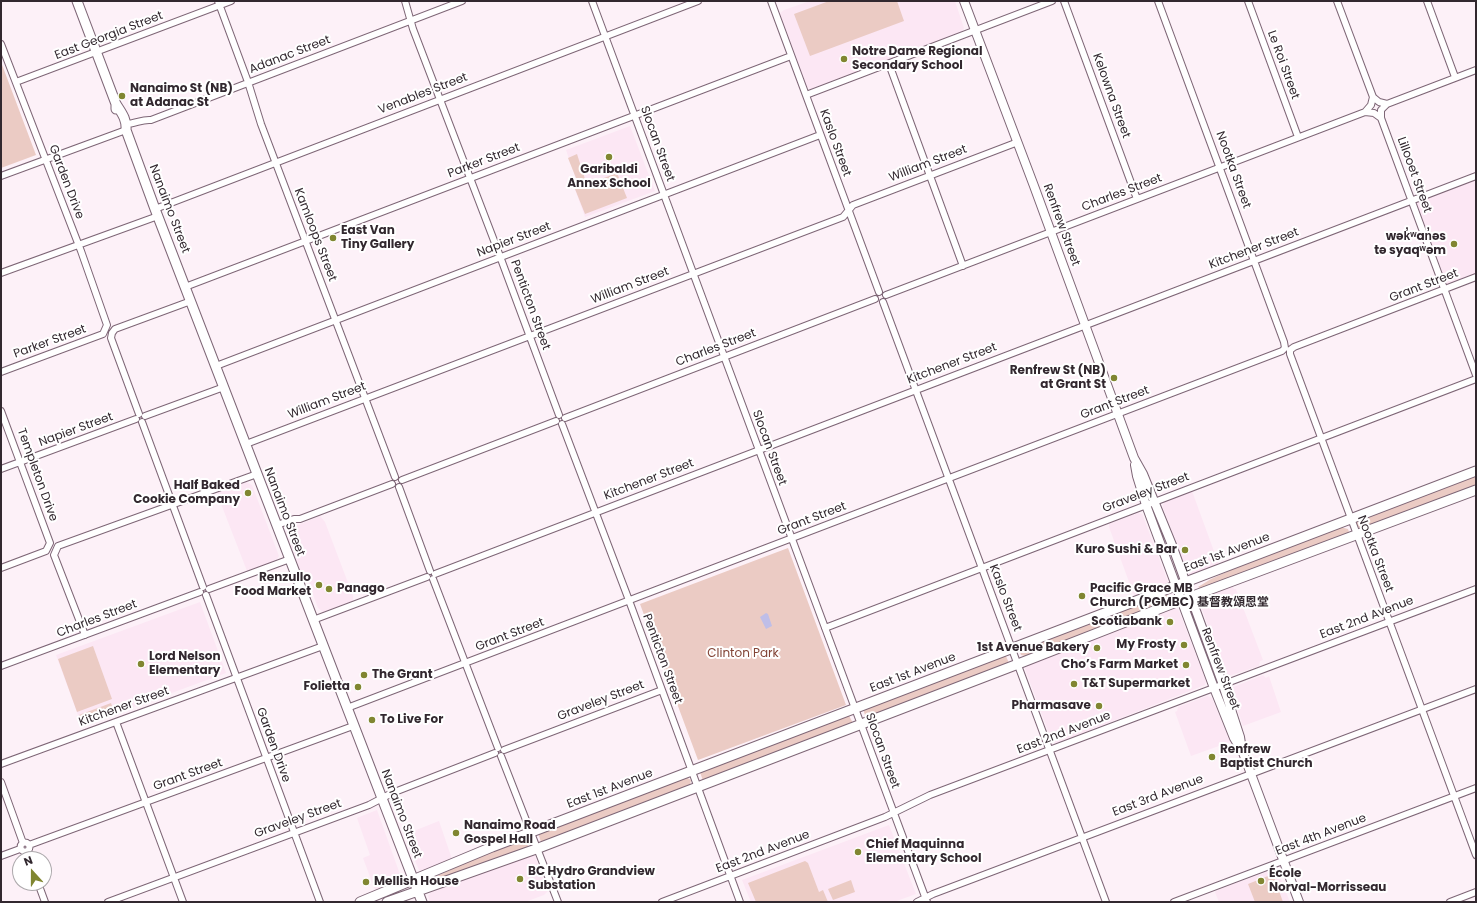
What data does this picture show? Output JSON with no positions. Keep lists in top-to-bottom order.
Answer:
{
  "streets": {
    "main road": ["Nanaimo Street", "East 1st Avenue"],
    "street": [
      "East Georgia Street",
      "Adanac Street",
      "Le Roi Street",
      "Venables Street",
      "Kelowna Street",
      "Kaslo Street",
      "Slocan Street",
      "Parker Street",
      "William Street",
      "Nootka Street",
      "Lillooet Street",
      "Garden Drive",
      "Charles Street",
      "Renfrew Street",
      "Kamloops Street",
      "Napier Street",
      "Kitchener Street",
      "Grant Street",
      "Penticton Street",
      "Templeton Drive",
      "Graveley Street",
      "East 2nd Avenue",
      "East 3rd Avenue",
      "East 4th Avenue"
    ]
  },
  "crossings": [
    ["East Georgia Street", "Garden Drive"],
    ["East Georgia Street", "Nanaimo Street"],
    ["East Georgia Street", "Kamloops Street"],
    ["Adanac Street", "Garden Drive"],
    ["Adanac Street", "Nanaimo Street"],
    ["Adanac Street", "Kamloops Street"],
    ["Adanac Street", "Penticton Street"],
    ["Le Roi Street", "Charles Street"],
    ["Venables Street", "Slocan Street"],
    ["Venables Street", "Garden Drive"],
    ["Venables Street", "Nanaimo Street"],
    ["Venables Street", "Kamloops Street"],
    ["Venables Street", "Penticton Street"],
    ["Kelowna Street", "Charles Street"],
    ["Kaslo Street", "Parker Street"],
    ["Kaslo Street", "William Street"],
    ["Kaslo Street", "Charles Street"],
    ["Kaslo Street", "Napier Street"],
    ["Kaslo Street", "Kitchener Street"],
    ["Kaslo Street", "Grant Street"],
    ["Kaslo Street", "Graveley Street"],
    ["Kaslo Street", "East 1st Avenue"],
    ["Kaslo Street", "East 2nd Avenue"],
    ["Kaslo Street", "East 3rd Avenue"],
    ["Slocan Street", "Parker Street"],
    ["Slocan Street", "William Street"],
    ["Slocan Street", "Charles Street"],
    ["Slocan Street", "Napier Street"],
    ["Slocan Street", "Kitchener Street"],
    ["Slocan Street", "Grant Street"],
    ["Slocan Street", "Graveley Street"],
    ["Slocan Street", "East 1st Avenue"],
    ["Slocan Street", "East 2nd Avenue"],
    ["Slocan Street", "East 3rd Avenue"],
    ["Parker Street", "Garden Drive"],
    ["Parker Street", "Nanaimo Street"],
    ["Parker Street", "Kamloops Street"],
    ["Parker Street", "Penticton Street"],
    ["William Street", "Nanaimo Street"],
    ["William Street", "Renfrew Street"],
    ["William Street", "Kamloops Street"],
    ["William Street", "Penticton Street"],
    ["Nootka Street", "Charles Street"],
    ["Nootka Street", "Kitchener Street"],
    ["Nootka Street", "Grant Street"],
    ["Nootka Street", "Graveley Street"],
    ["Nootka Street", "East 1st Avenue"],
    ["Nootka Street", "East 2nd Avenue"],
    ["Nootka Street", "East 3rd Avenue"],
    ["Nootka Street", "East 4th Avenue"],
    ["Lillooet Street", "Charles Street"],
    ["Lillooet Street", "Kitchener Street"],
    ["Lillooet Street", "Grant Street"],
    ["Garden Drive", "Charles Street"],
    ["Garden Drive", "Nanaimo Street"],
    ["Garden Drive", "Napier Street"],
    ["Garden Drive", "Kitchener Street"],
    ["Garden Drive", "Grant Street"],
    ["Garden Drive", "Graveley Street"],
    ["Charles Street", "Nanaimo Street"],
    ["Charles Street", "Renfrew Street"],
    ["Charles Street", "Kamloops Street"],
    ["Charles Street", "Penticton Street"],
    ["Nanaimo Street", "Napier Street"],
    ["Nanaimo Street", "Kitchener Street"],
    ["Nanaimo Street", "Grant Street"],
    ["Nanaimo Street", "Graveley Street"],
    ["Nanaimo Street", "East 1st Avenue"],
    ["Renfrew Street", "Kitchener Street"],
    ["Renfrew Street", "Grant Street"],
    ["Renfrew Street", "Graveley Street"],
    ["Renfrew Street", "East 1st Avenue"],
    ["Renfrew Street", "East 2nd Avenue"],
    ["Renfrew Street", "East 3rd Avenue"],
    ["Renfrew Street", "East 4th Avenue"],
    ["Kamloops Street", "Napier Street"],
    ["Napier Street", "Penticton Street"],
    ["Napier Street", "Templeton Drive"],
    ["Kitchener Street", "Penticton Street"],
    ["Grant Street", "Penticton Street"],
    ["Penticton Street", "Graveley Street"],
    ["Penticton Street", "East 1st Avenue"],
    ["Penticton Street", "East 2nd Avenue"]
  ],
  "parks": ["Clinton Park"],
  "places": [
    "Notre Dame Regional Secondary School",
    "Nanaimo St (NB) at Adanac St",
    "Garibaldi Annex School",
    "East Van Tiny Gallery",
    "wək̓ʷan̓əs tə syaqʷəm",
    "Renfrew St (NB) at Grant St",
    "Half Baked Cookie Company",
    "Kuro Sushi & Bar",
    "Renzullo Food Market",
    "Panago",
    "Pacific Grace MB Church (PGMBC) 基督教頌恩堂",
    "Scotiabank",
    "My Frosty",
    "1st Avenue Bakery",
    "Lord Nelson Elementary",
    "Cho’s Farm Market",
    "The Grant",
    "T&T Supermarket",
    "Folietta",
    "Pharmasave",
    "To Live For",
    "Renfrew Baptist Church",
    "Nanaimo Road Gospel Hall",
    "Chief Maquinna Elementary School",
    "BC Hydro Grandview Substation",
    "École Norval-Morrisseau",
    "Mellish House"
  ],
  "north": "top"
}
